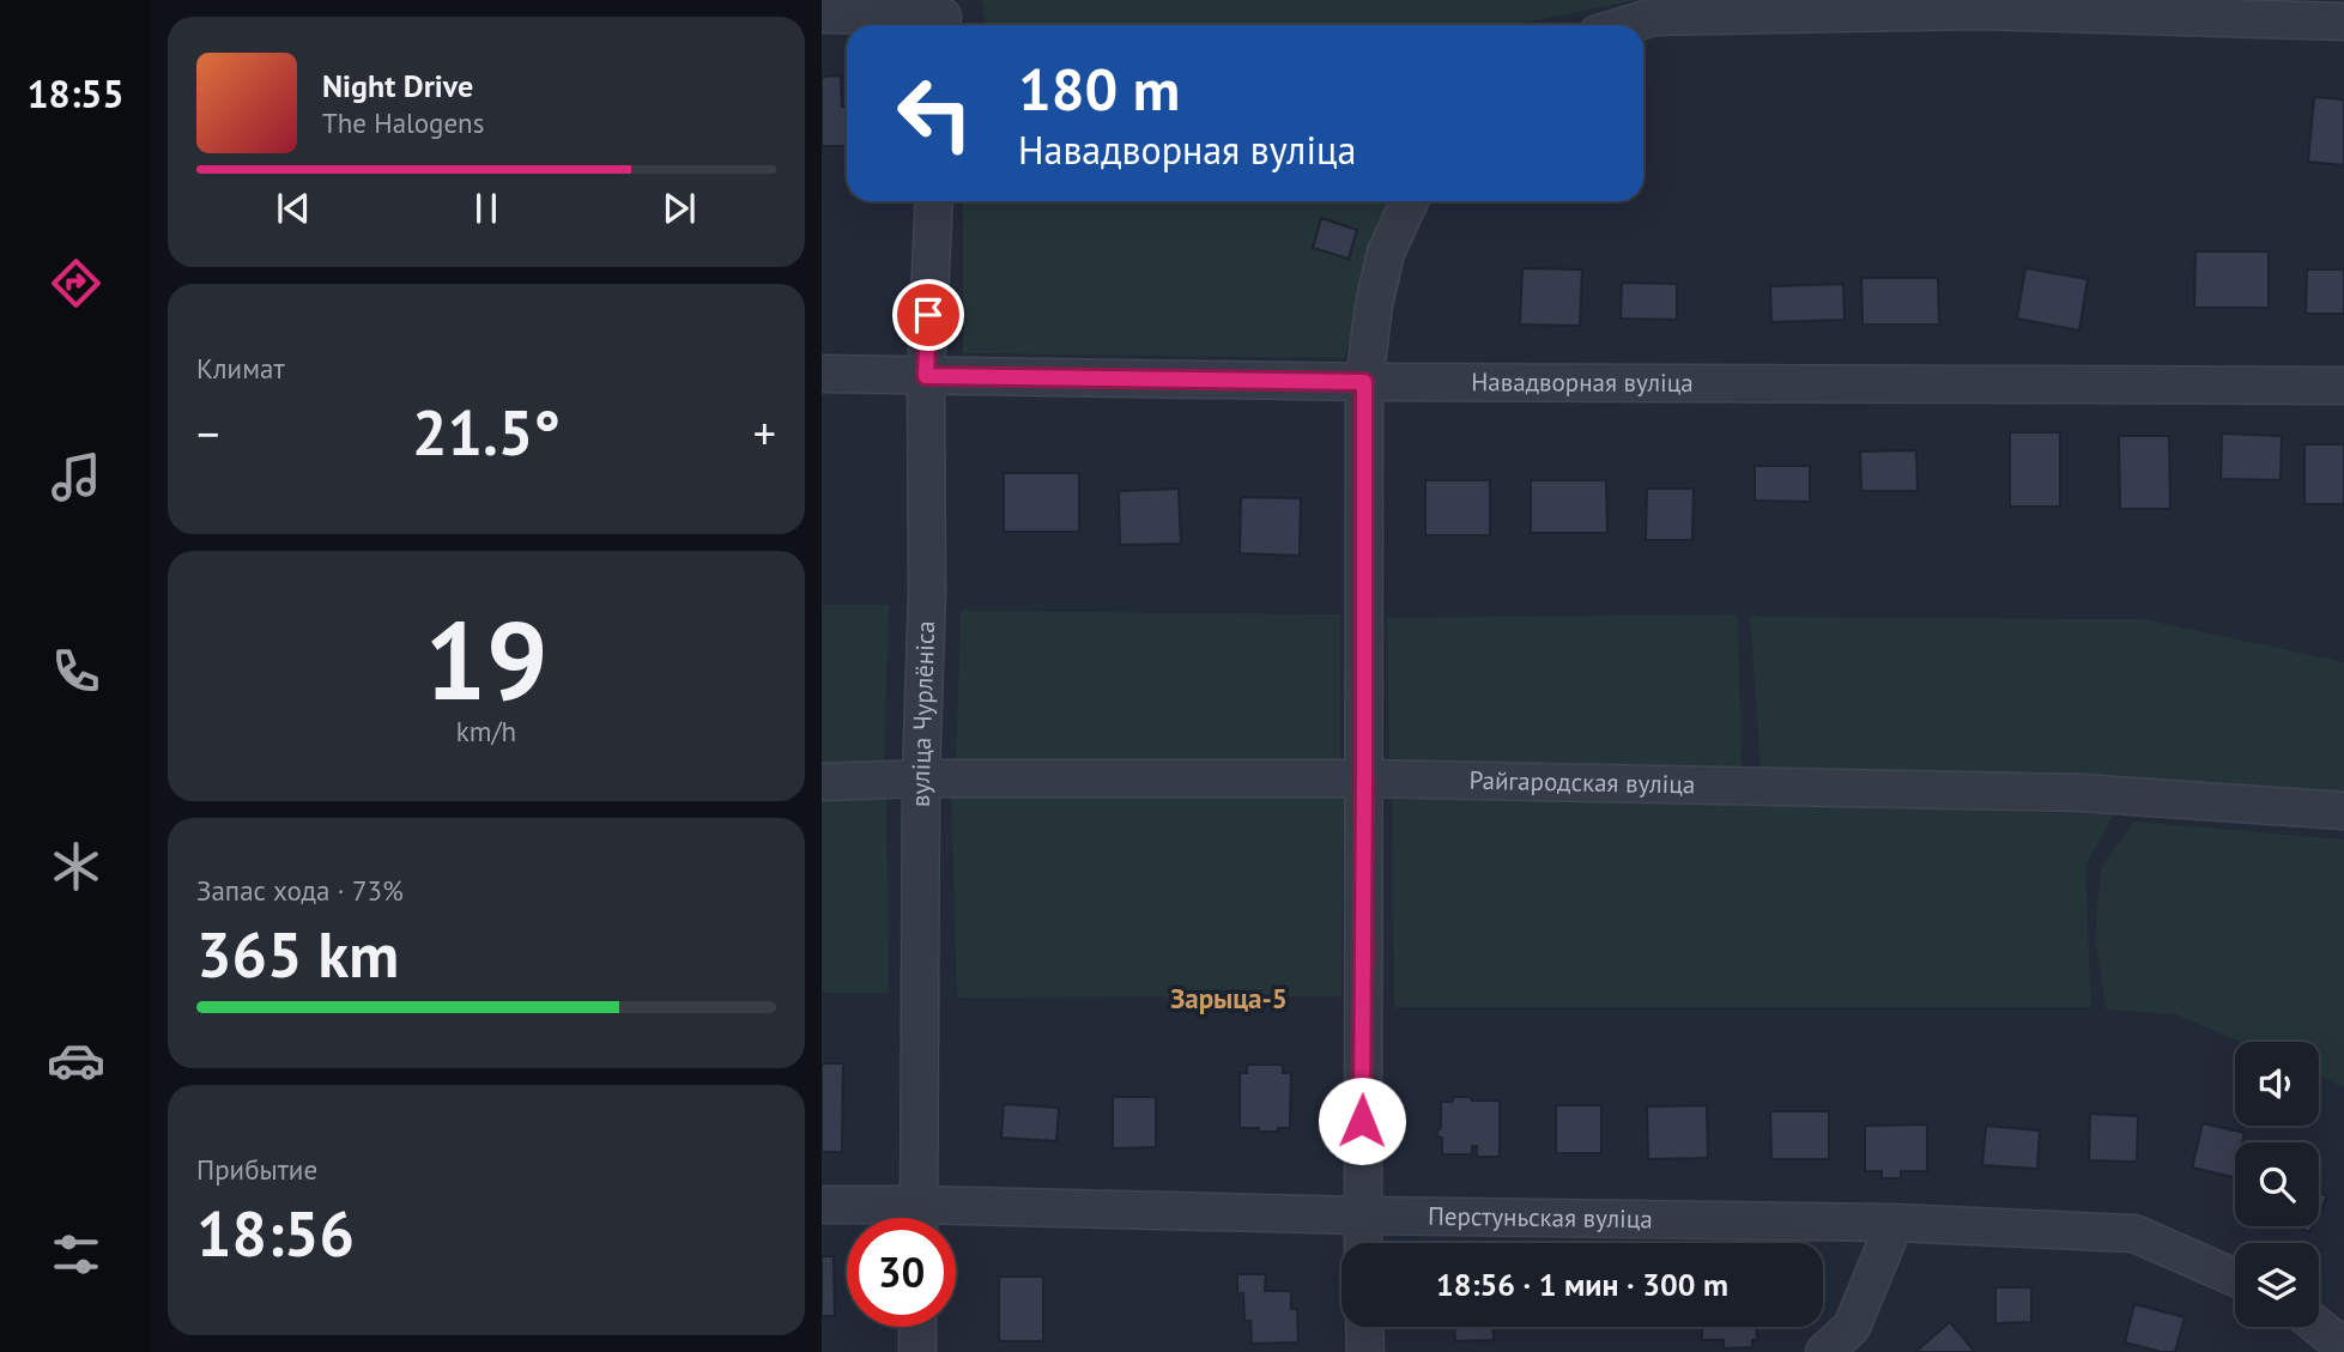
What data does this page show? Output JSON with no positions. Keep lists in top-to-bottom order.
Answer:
{
  "streets": {
    "street": [
      "Навадворная вуліца",
      "вуліца Чурлёніса",
      "Райгародская вуліца",
      "Перстуньская вуліца"
    ]
  },
  "crossings": [
    ["Навадворная вуліца", "вуліца Чурлёніса"],
    ["вуліца Чурлёніса", "Райгародская вуліца"]
  ],
  "districts": ["Зарыца-5"],
  "page": {
    "tabs": "18:55",
    "turn": ["180 m", "Навадворная вуліца"],
    "song": ["Night Drive", "The Halogens"],
    "tile": [
      "Климат",
      ["19", "km/h"],
      ["Запас хода · 73%", "365 km"],
      ["Прибытие", "18:56"]
    ],
    "heat": ["−", "21.5°", "+"],
    "limit": "30",
    "trip": "18:56 · 1 мин · 300 m"
  }
}
